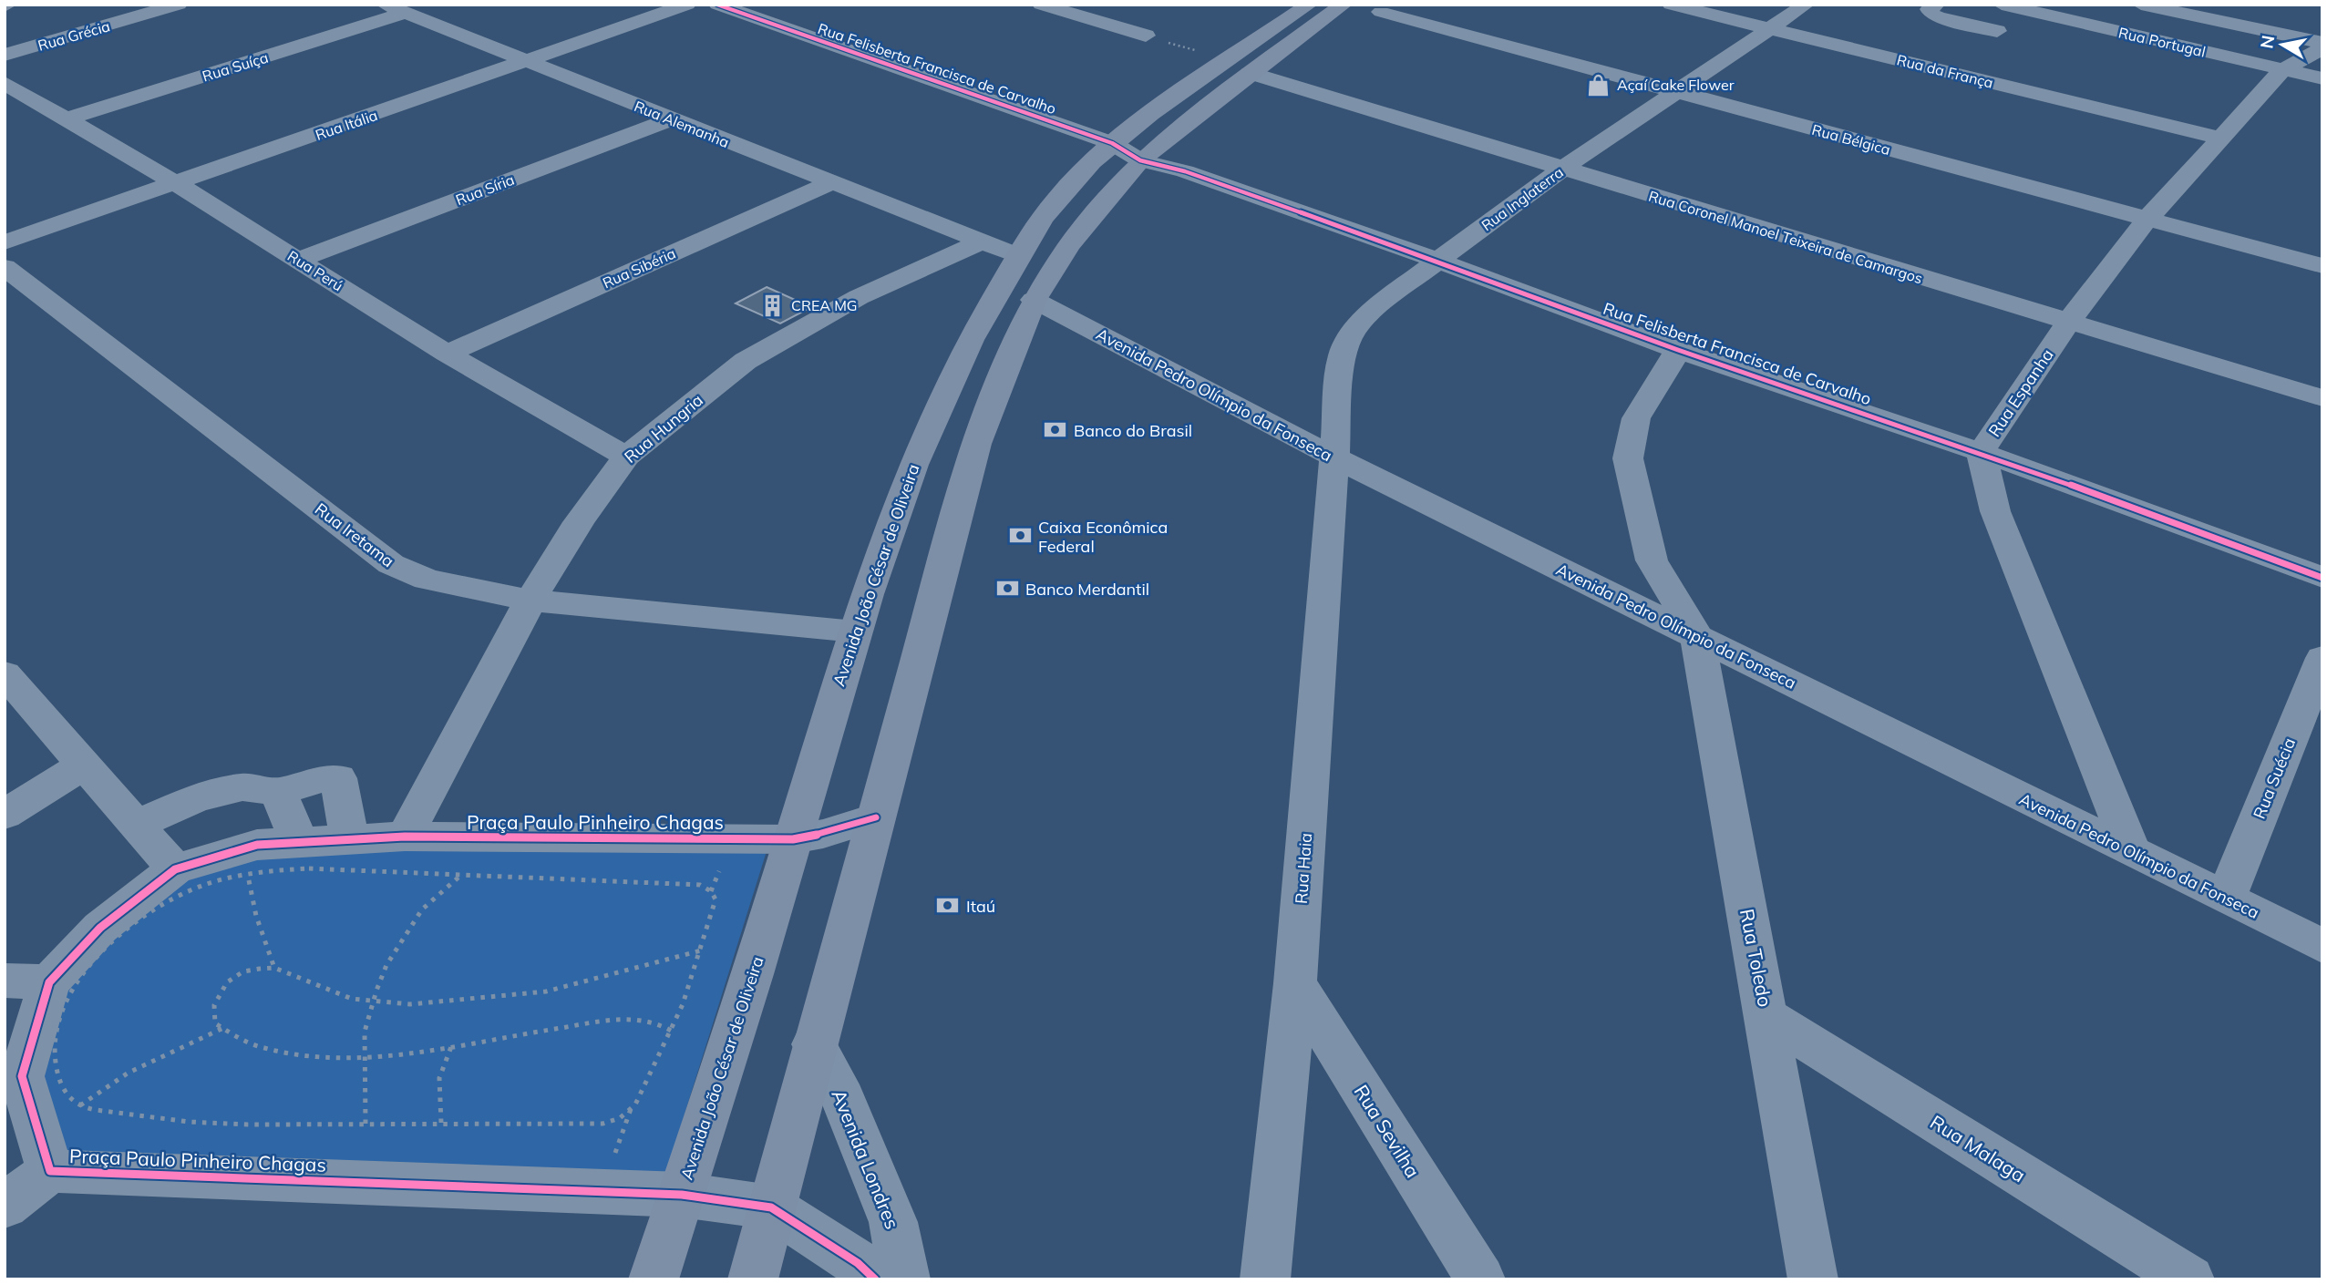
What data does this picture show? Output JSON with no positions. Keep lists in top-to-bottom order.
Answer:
{
  "streets": {
    "main road": ["Avenida João César de Oliveira"],
    "street": [
      "Rua Grécia",
      "Rua Portugal",
      "Rua Suíça",
      "Rua Felisberta Francisca de Carvalho",
      "Rua da França",
      "Rua Alemanha",
      "Rua Itália",
      "Rua Bélgica",
      "Rua Síria",
      "Rua Inglaterra",
      "Rua Coronel Manoel Teixeira de Camargos",
      "Rua Sibéria",
      "Rua Perú",
      "Rua Espanha",
      "Avenida Pedro Olímpio da Fonseca",
      "Rua Hungria",
      "Rua Iretama",
      "Rua Suécia",
      "Praça Paulo Pinheiro Chagas",
      "Rua Haia",
      "Rua Toledo",
      "Rua Sevilha",
      "Rua Malaga",
      "Avenida Londres"
    ]
  },
  "crossings": [
    ["Rua Portugal", "Rua Espanha"],
    ["Rua Suíça", "Rua Alemanha"],
    ["Rua Suíça", "Rua Perú"],
    ["Rua Felisberta Francisca de Carvalho", "Rua Inglaterra"],
    ["Rua Felisberta Francisca de Carvalho", "Rua Espanha"],
    ["Rua Felisberta Francisca de Carvalho", "Avenida João César de Oliveira"],
    ["Rua da França", "Rua Inglaterra"],
    ["Rua da França", "Rua Espanha"],
    ["Rua Alemanha", "Rua Itália"],
    ["Rua Alemanha", "Rua Síria"],
    ["Rua Alemanha", "Rua Sibéria"],
    ["Rua Alemanha", "Rua Hungria"],
    ["Rua Itália", "Rua Perú"],
    ["Rua Bélgica", "Rua Inglaterra"],
    ["Rua Bélgica", "Rua Espanha"],
    ["Rua Síria", "Rua Perú"],
    ["Rua Inglaterra", "Rua Coronel Manoel Teixeira de Camargos"],
    ["Rua Inglaterra", "Avenida Pedro Olímpio da Fonseca"],
    ["Rua Inglaterra", "Rua Haia"],
    ["Rua Coronel Manoel Teixeira de Camargos", "Rua Espanha"],
    ["Rua Sibéria", "Rua Perú"],
    ["Rua Perú", "Rua Hungria"],
    ["Rua Espanha", "Avenida Pedro Olímpio da Fonseca"],
    ["Avenida Pedro Olímpio da Fonseca", "Rua Suécia"],
    ["Avenida Pedro Olímpio da Fonseca", "Rua Haia"],
    ["Avenida Pedro Olímpio da Fonseca", "Rua Toledo"],
    ["Rua Hungria", "Rua Iretama"],
    ["Rua Hungria", "Praça Paulo Pinheiro Chagas"],
    ["Rua Iretama", "Avenida João César de Oliveira"],
    ["Avenida João César de Oliveira", "Praça Paulo Pinheiro Chagas"],
    ["Rua Haia", "Rua Sevilha"],
    ["Rua Toledo", "Rua Malaga"]
  ],
  "places": {
    "shop": ["Açaí Cake Flower"],
    "building": ["CREA MG"],
    "bank": [
      "Banco do Brasil",
      "Caixa Econômica Federal",
      "Banco Merdantil",
      "Itaú"
    ]
  },
  "north": "left"
}
